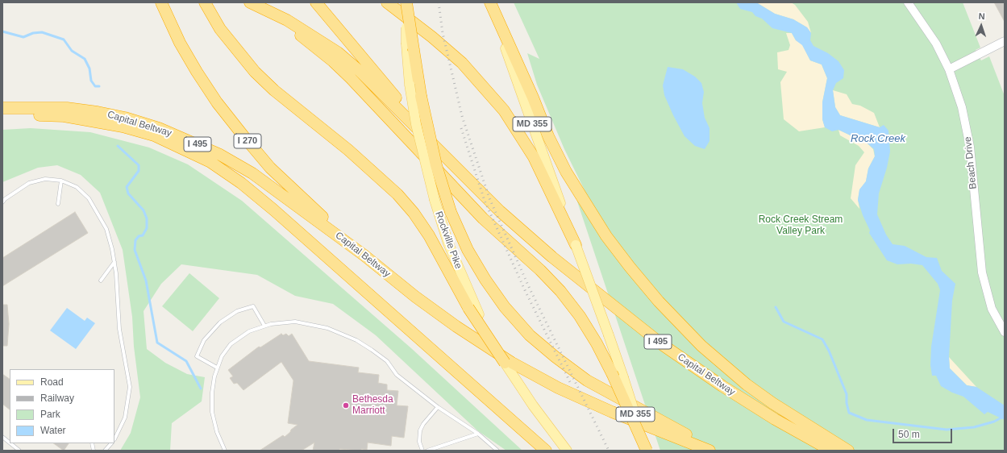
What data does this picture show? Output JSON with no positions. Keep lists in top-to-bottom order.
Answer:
{
  "streets": {
    "highway": ["Capital Beltway", "I 270", "I 495"],
    "main road": ["MD 355", "Rockville Pike"],
    "street": ["Beach Drive"]
  },
  "crossings": [
    ["Capital Beltway", "I 270"]
  ],
  "water": ["Rock Creek"],
  "parks": ["Rock Creek Stream Valley Park"],
  "places": ["Bethesda Marriott"],
  "legend": [
    "Road",
    "Railway",
    "Park",
    "Water"
  ],
  "scale_bar": "50 m",
  "north": "top"
}
